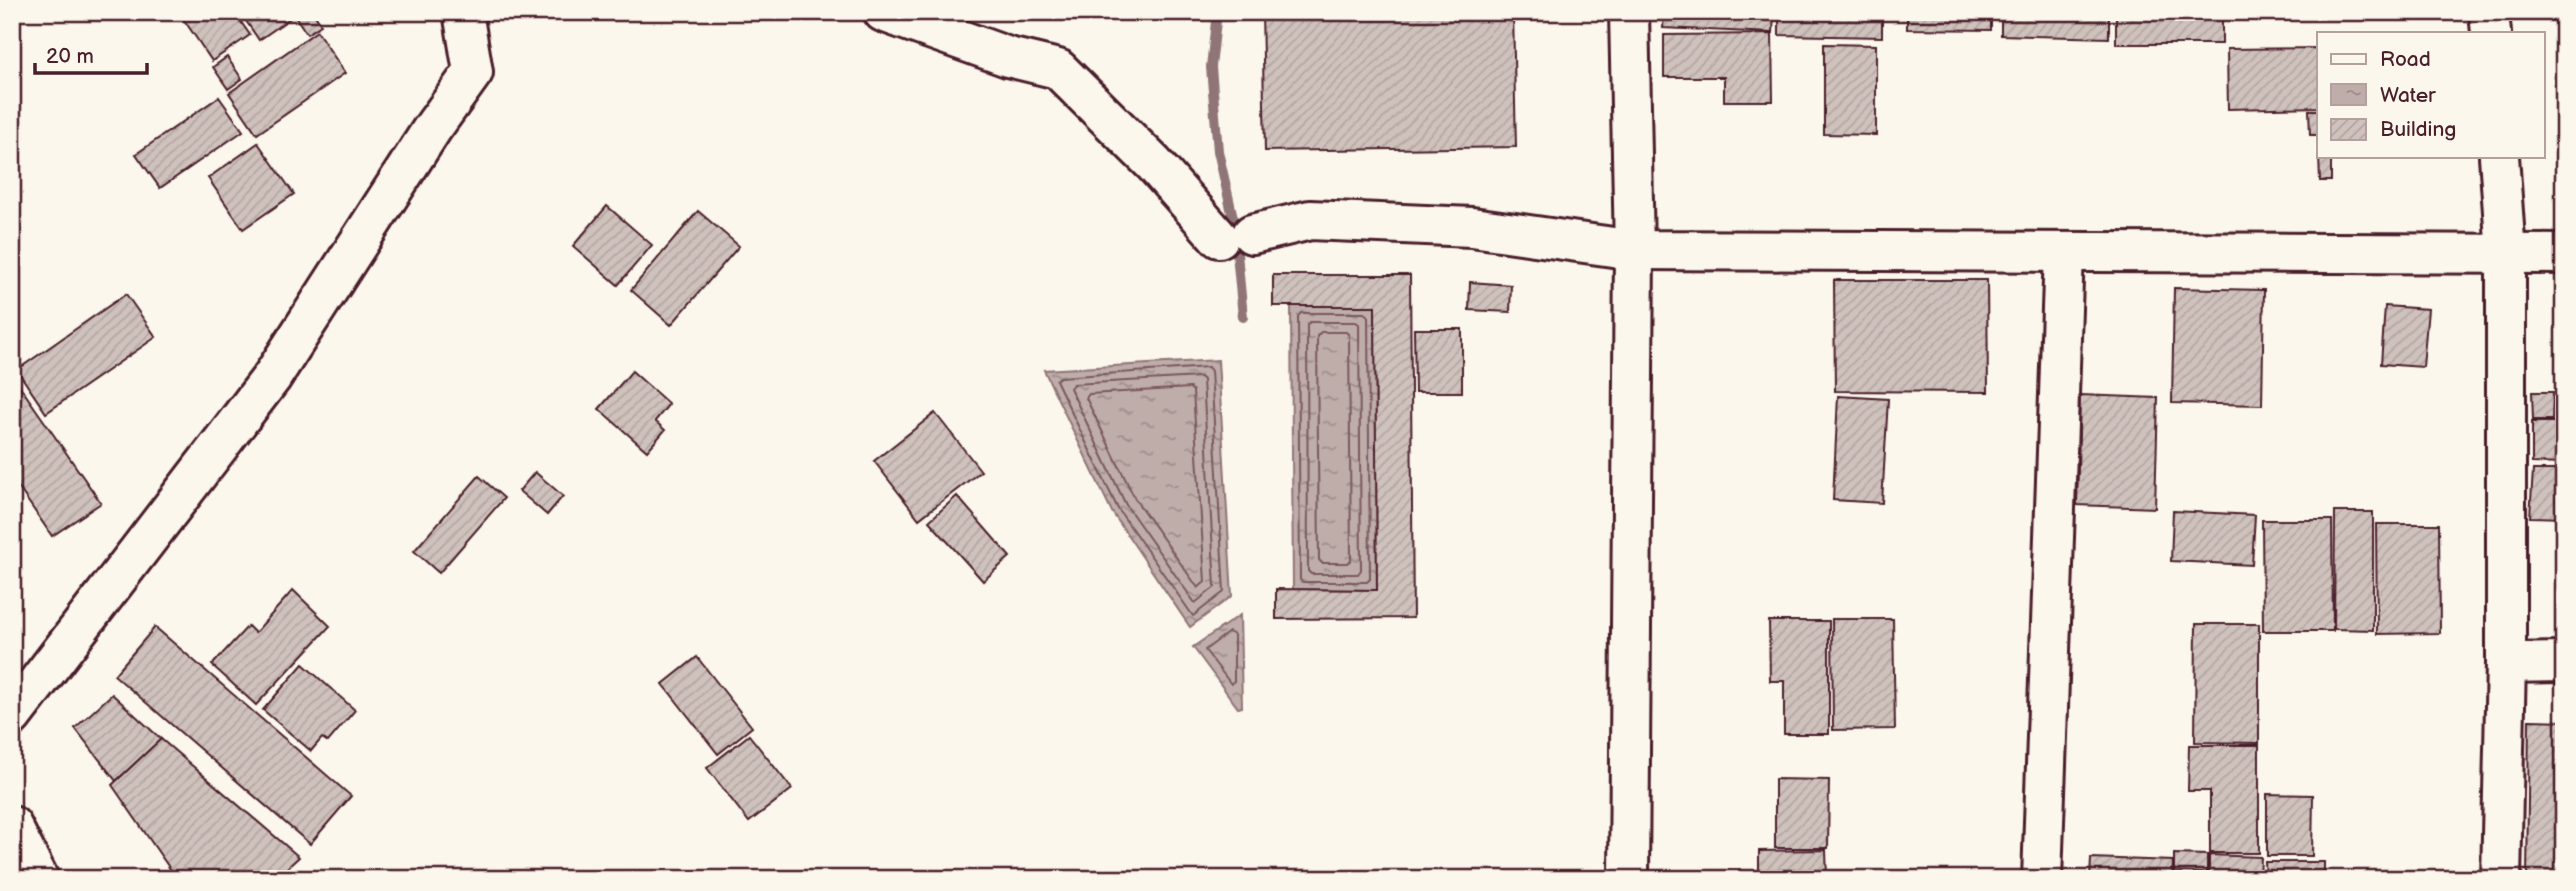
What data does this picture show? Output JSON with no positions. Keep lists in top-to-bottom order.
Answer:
{
  "legend": ["Road", "Water", "Building"],
  "scale_bar": "20 m"
}
